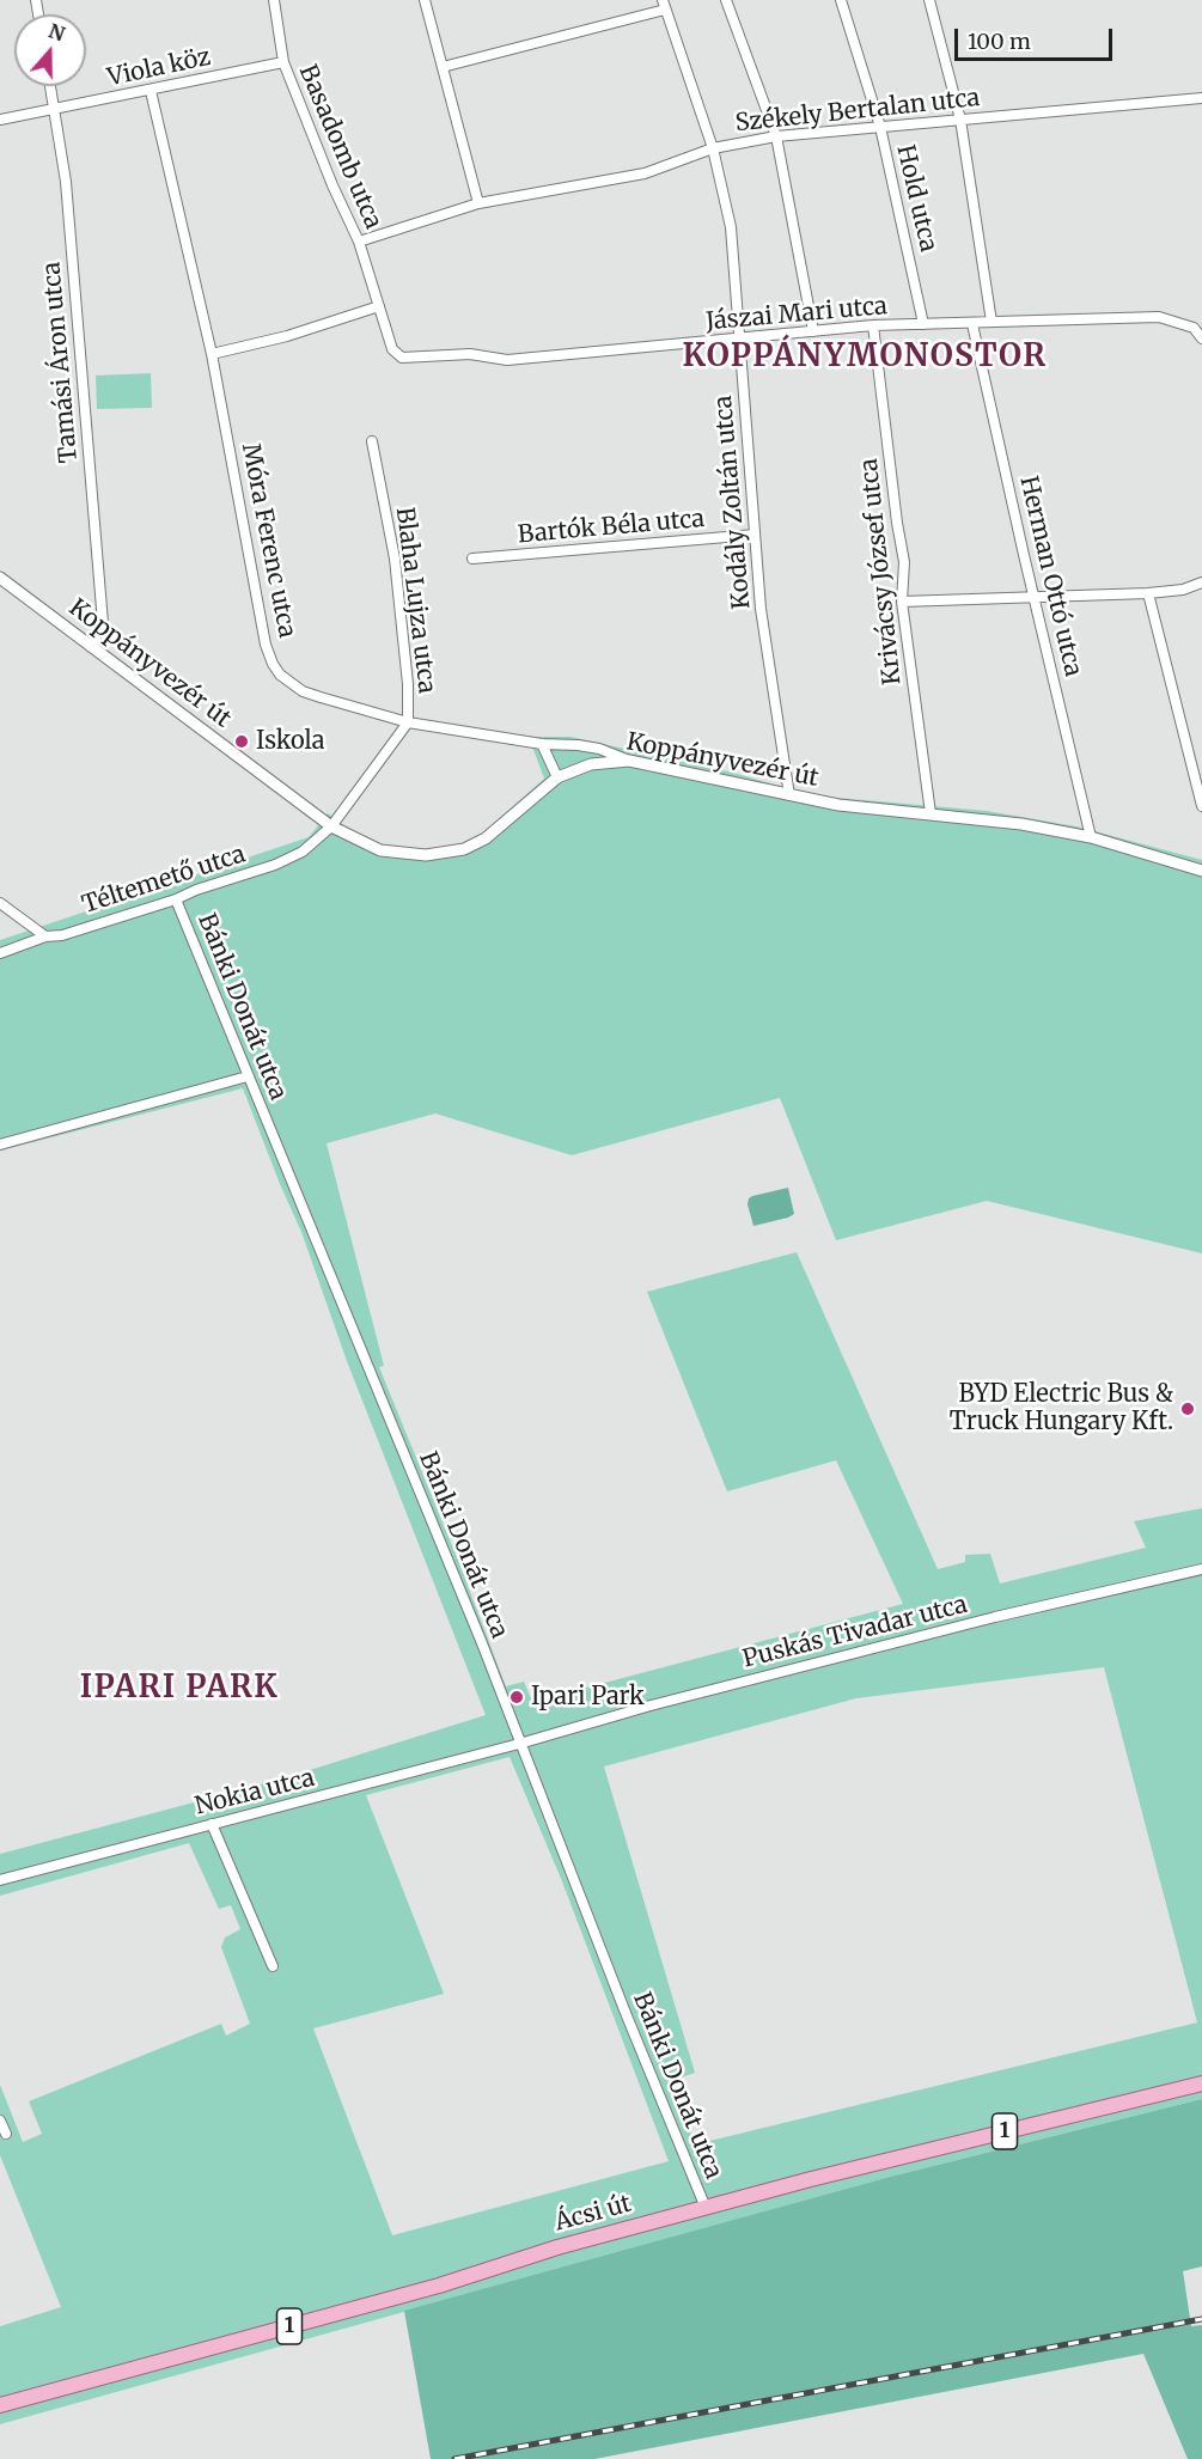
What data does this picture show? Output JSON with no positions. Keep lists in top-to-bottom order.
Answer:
{
  "streets": {
    "main road": ["1", "Ácsi út"],
    "street": [
      "Viola köz",
      "Székely Bertalan utca",
      "Basadomb utca",
      "Hold utca",
      "Jászai Mari utca",
      "Tamási Áron utca",
      "Kodály Zoltán utca",
      "Bartók Béla utca",
      "Móra Ferenc utca",
      "Krivácsy József utca",
      "Herman Ottó utca",
      "Blaha Lujza utca",
      "Koppányvezér út",
      "Téltemető utca",
      "Bánki Donát utca",
      "Puskás Tivadar utca",
      "Nokia utca"
    ]
  },
  "crossings": [
    ["Viola köz", "Basadomb utca"],
    ["Viola köz", "Tamási Áron utca"],
    ["Viola köz", "Móra Ferenc utca"],
    ["Székely Bertalan utca", "Basadomb utca"],
    ["Székely Bertalan utca", "Hold utca"],
    ["Székely Bertalan utca", "Kodály Zoltán utca"],
    ["Basadomb utca", "Jászai Mari utca"],
    ["Hold utca", "Jászai Mari utca"],
    ["Jászai Mari utca", "Kodály Zoltán utca"],
    ["Jászai Mari utca", "Krivácsy József utca"],
    ["Jászai Mari utca", "Herman Ottó utca"],
    ["Tamási Áron utca", "Koppányvezér út"],
    ["Kodály Zoltán utca", "Bartók Béla utca"],
    ["Kodály Zoltán utca", "Koppányvezér út"],
    ["Móra Ferenc utca", "Blaha Lujza utca"],
    ["Móra Ferenc utca", "Koppányvezér út"],
    ["Krivácsy József utca", "Koppányvezér út"],
    ["Herman Ottó utca", "Koppányvezér út"],
    ["Blaha Lujza utca", "Koppányvezér út"],
    ["Blaha Lujza utca", "Téltemető utca"],
    ["Koppányvezér út", "Téltemető utca"],
    ["Téltemető utca", "Bánki Donát utca"],
    ["Bánki Donát utca", "Puskás Tivadar utca"],
    ["Bánki Donát utca", "Nokia utca"],
    ["Bánki Donát utca", "Ácsi út"],
    ["Puskás Tivadar utca", "Nokia utca"]
  ],
  "districts": ["KOPPÁNYMONOSTOR", "IPARI PARK"],
  "places": ["Iskola", "BYD Electric Bus & Truck Hungary Kft.", "Ipari Park"],
  "scale_bar": "100 m",
  "north": "top"
}
